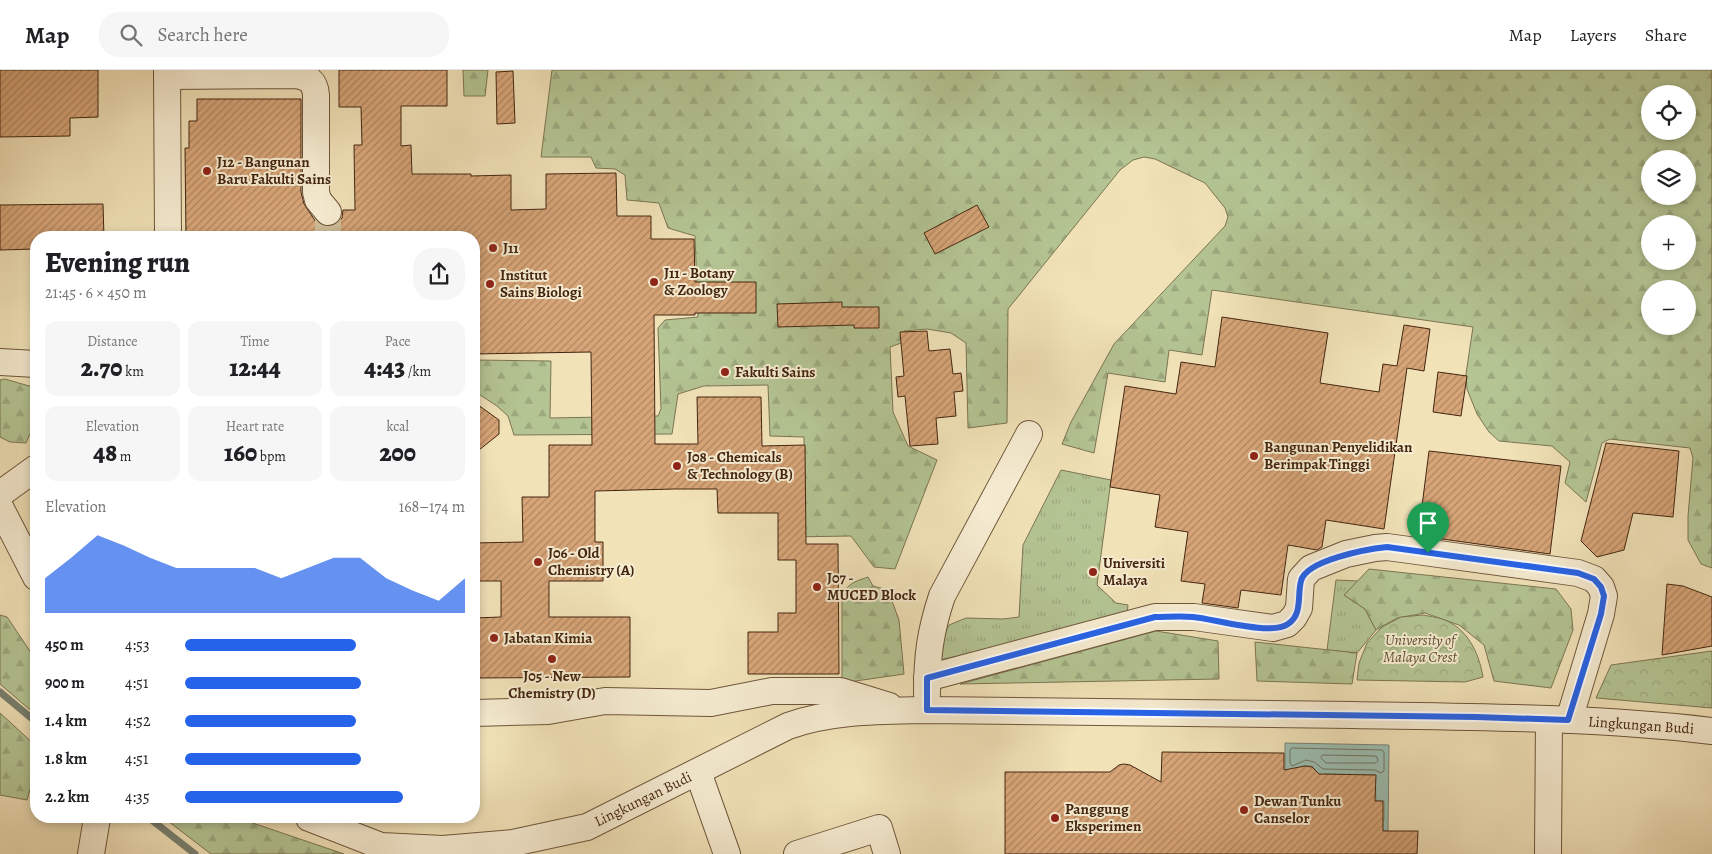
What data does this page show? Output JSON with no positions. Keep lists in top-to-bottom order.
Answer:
{
  "streets": {
    "street": ["Lingkungan Budi"]
  },
  "parks": ["University of Malaya Crest"],
  "places": [
    "J12 - Bangunan Baru Fakulti Sains",
    "J11",
    "J11 - Botany & Zoology",
    "Institut Sains Biologi",
    "Fakulti Sains",
    "Bangunan Penyelidikan Berimpak Tinggi",
    "J08 - Chemicals & Technology (B)",
    "J06 - Old Chemistry (A)",
    "Universiti Malaya",
    "J07 - MUCED Block",
    "Jabatan Kimia",
    "J05 - New Chemistry (D)",
    "Dewan Tunku Canselor",
    "Panggung Eksperimen"
  ],
  "page": {
    "header": "Map",
    "search": "Search here",
    "nav": ["Map", "Layers", "Share"],
    "map_buttons": ["+", "−"],
    "heading": ["Evening run", "21:45 · 6 × 450 m"],
    "stats": [
      ["Distance", "2.70 km"],
      ["Time", "12:44"],
      ["Pace", "4:43 /km"],
      ["Elevation", "48 m"],
      ["Heart rate", "160 bpm"],
      ["kcal", "200"]
    ],
    "chart": ["Elevation", "168–174 m"],
    "list": [
      {
        "name": "450 m",
        "note": "4:53"
      },
      {
        "name": "900 m",
        "note": "4:51"
      },
      {
        "name": "1.4 km",
        "note": "4:52"
      },
      {
        "name": "1.8 km",
        "note": "4:51"
      },
      {
        "name": "2.2 km",
        "note": "4:35"
      }
    ]
  }
}
